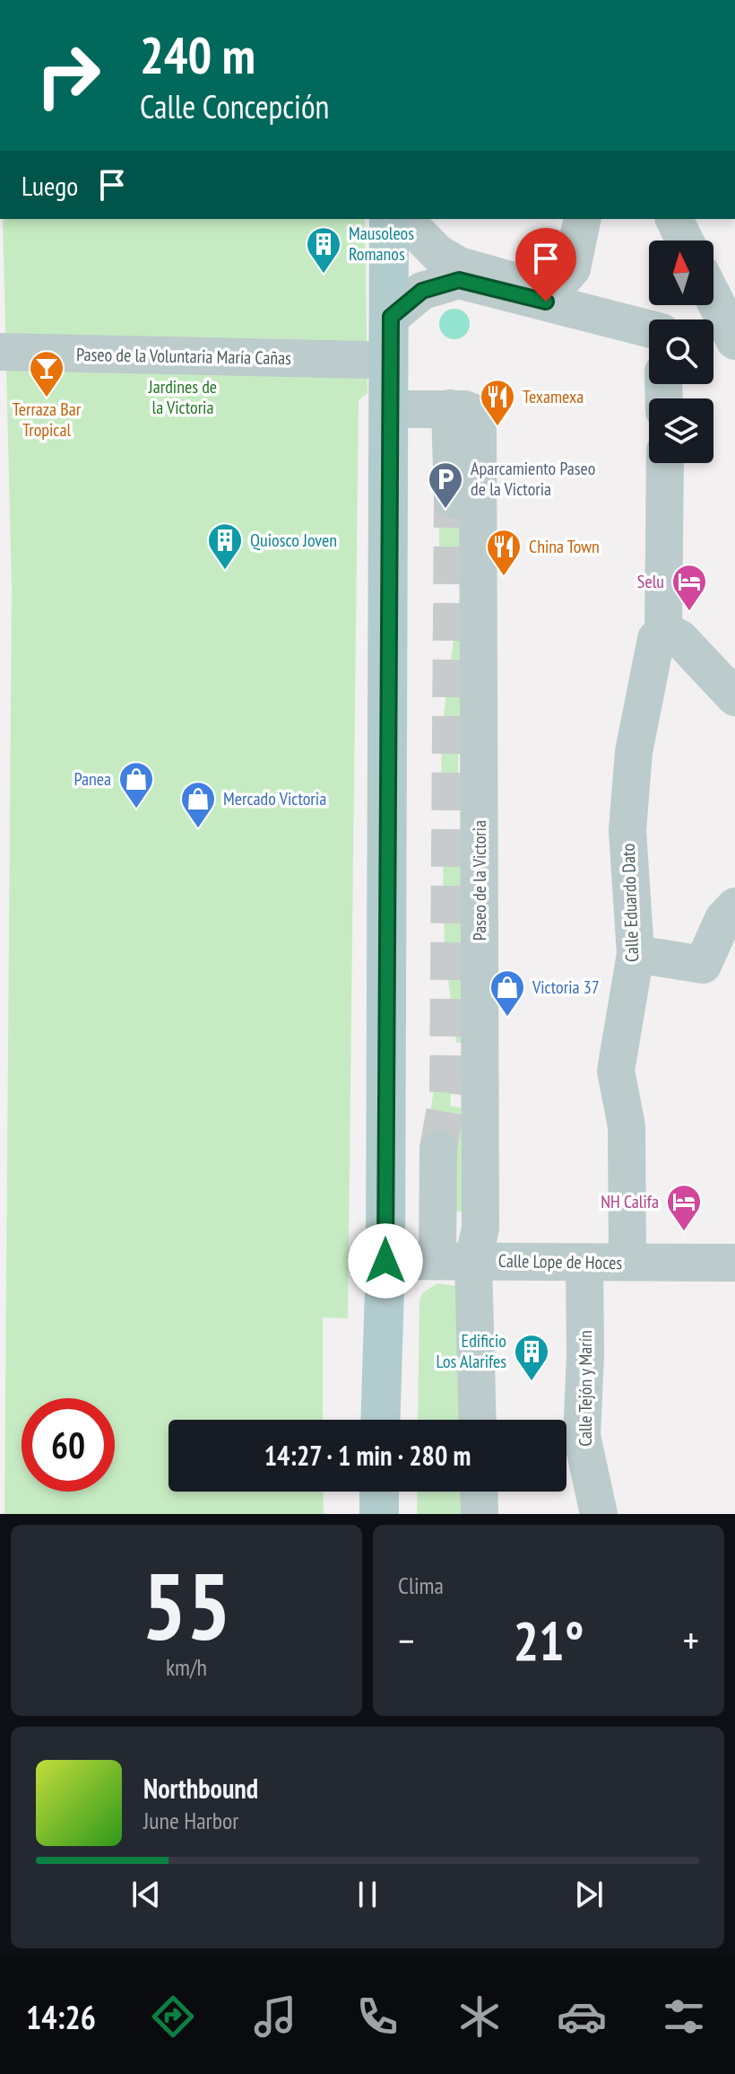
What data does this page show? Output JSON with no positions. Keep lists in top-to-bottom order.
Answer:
{
  "streets": {
    "street": [
      "Paseo de la Voluntaria María Cañas",
      "Paseo de la Victoria",
      "Calle Eduardo Dato",
      "Calle Lope de Hoces",
      "Calle Tejón y Marín"
    ]
  },
  "crossings": [
    ["Paseo de la Victoria", "Calle Lope de Hoces"],
    ["Calle Eduardo Dato", "Calle Lope de Hoces"],
    ["Calle Lope de Hoces", "Calle Tejón y Marín"]
  ],
  "parks": ["Jardines de la Victoria"],
  "places": {
    "building": ["Mausoleos Romanos", "Quiosco Joven", "Edificio Los Alarifes"],
    "bar": ["Terraza Bar Tropical"],
    "restaurant": ["Texamexa", "China Town"],
    "parking": ["Aparcamiento Paseo de la Victoria"],
    "hotel": ["Selu", "NH Califa"],
    "shop": ["Panea", "Mercado Victoria", "Victoria 37"]
  },
  "north": "top",
  "page": {
    "turn": ["240 m", "Calle Concepción"],
    "then": "Luego",
    "limit": "60",
    "trip": "14:27 · 1 min · 280 m",
    "tile": [
      ["55", "km/h"],
      "Clima"
    ],
    "heat": ["−", "21°", "+"],
    "song": ["Northbound", "June Harbor"],
    "tabs": "14:26"
  }
}
